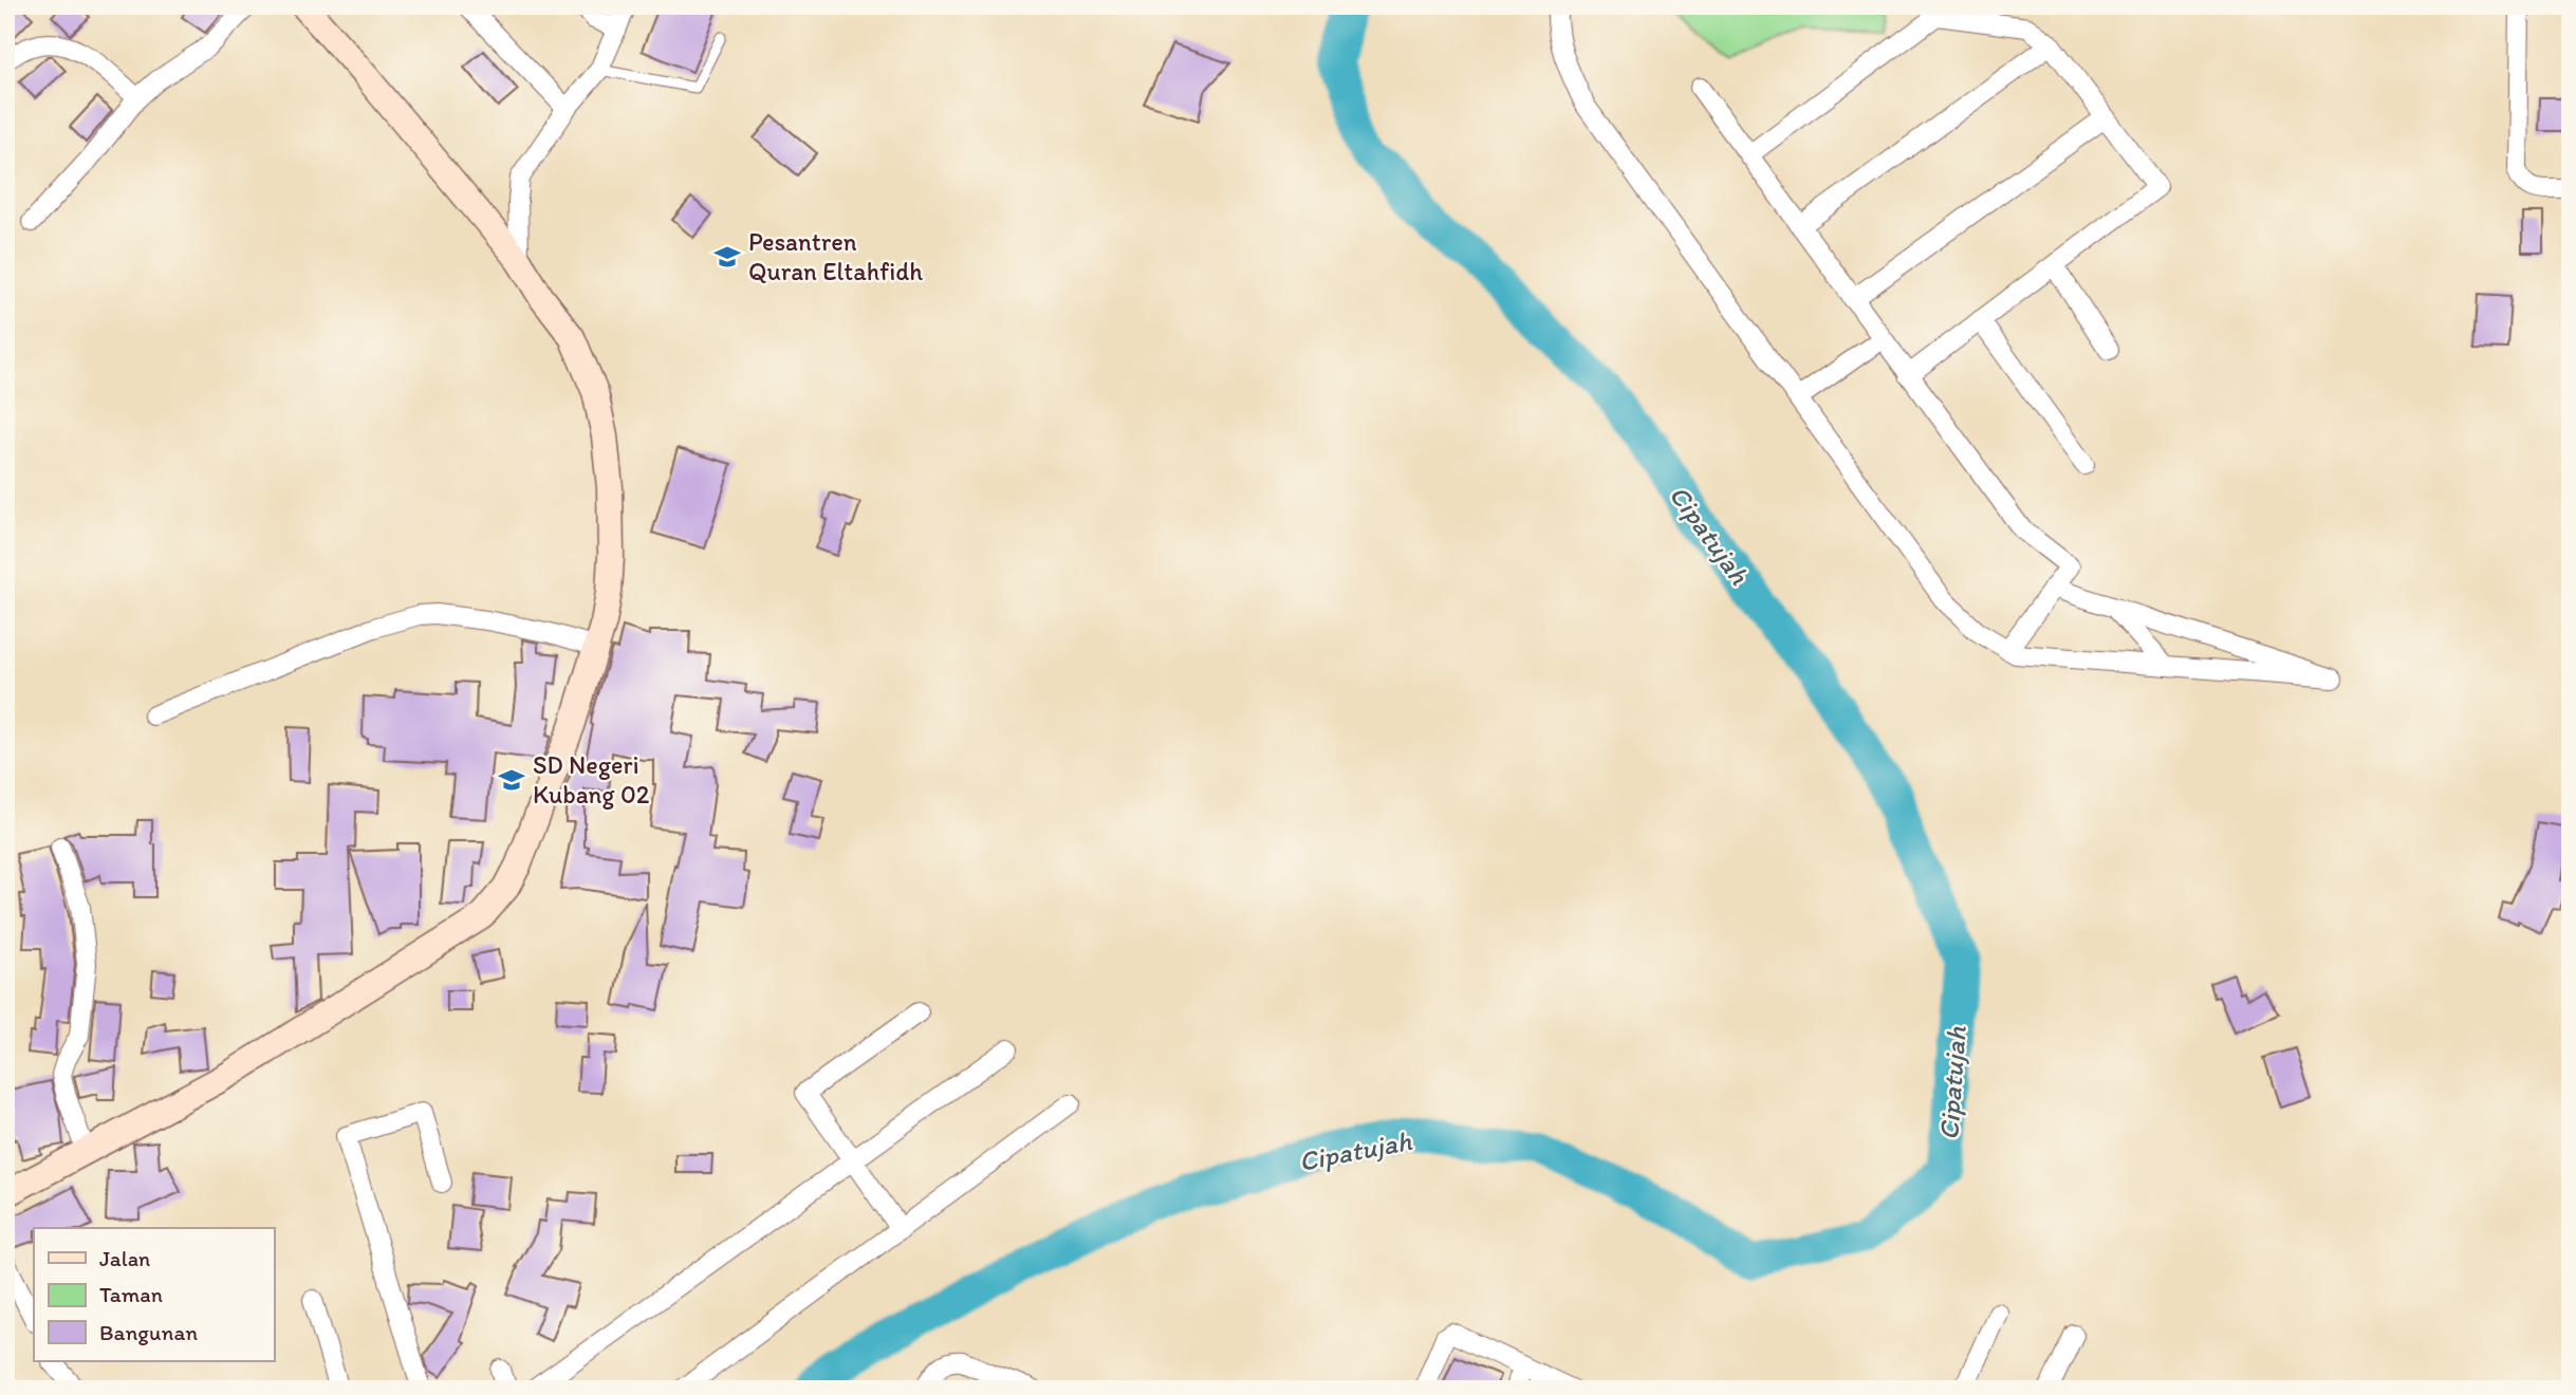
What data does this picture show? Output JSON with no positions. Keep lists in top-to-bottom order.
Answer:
{
  "water": ["Cipatujah"],
  "places": {
    "school or university": ["Pesantren Quran Eltahfidh", "SD Negeri Kubang 02"]
  },
  "legend": ["Jalan", "Taman", "Bangunan"]
}
